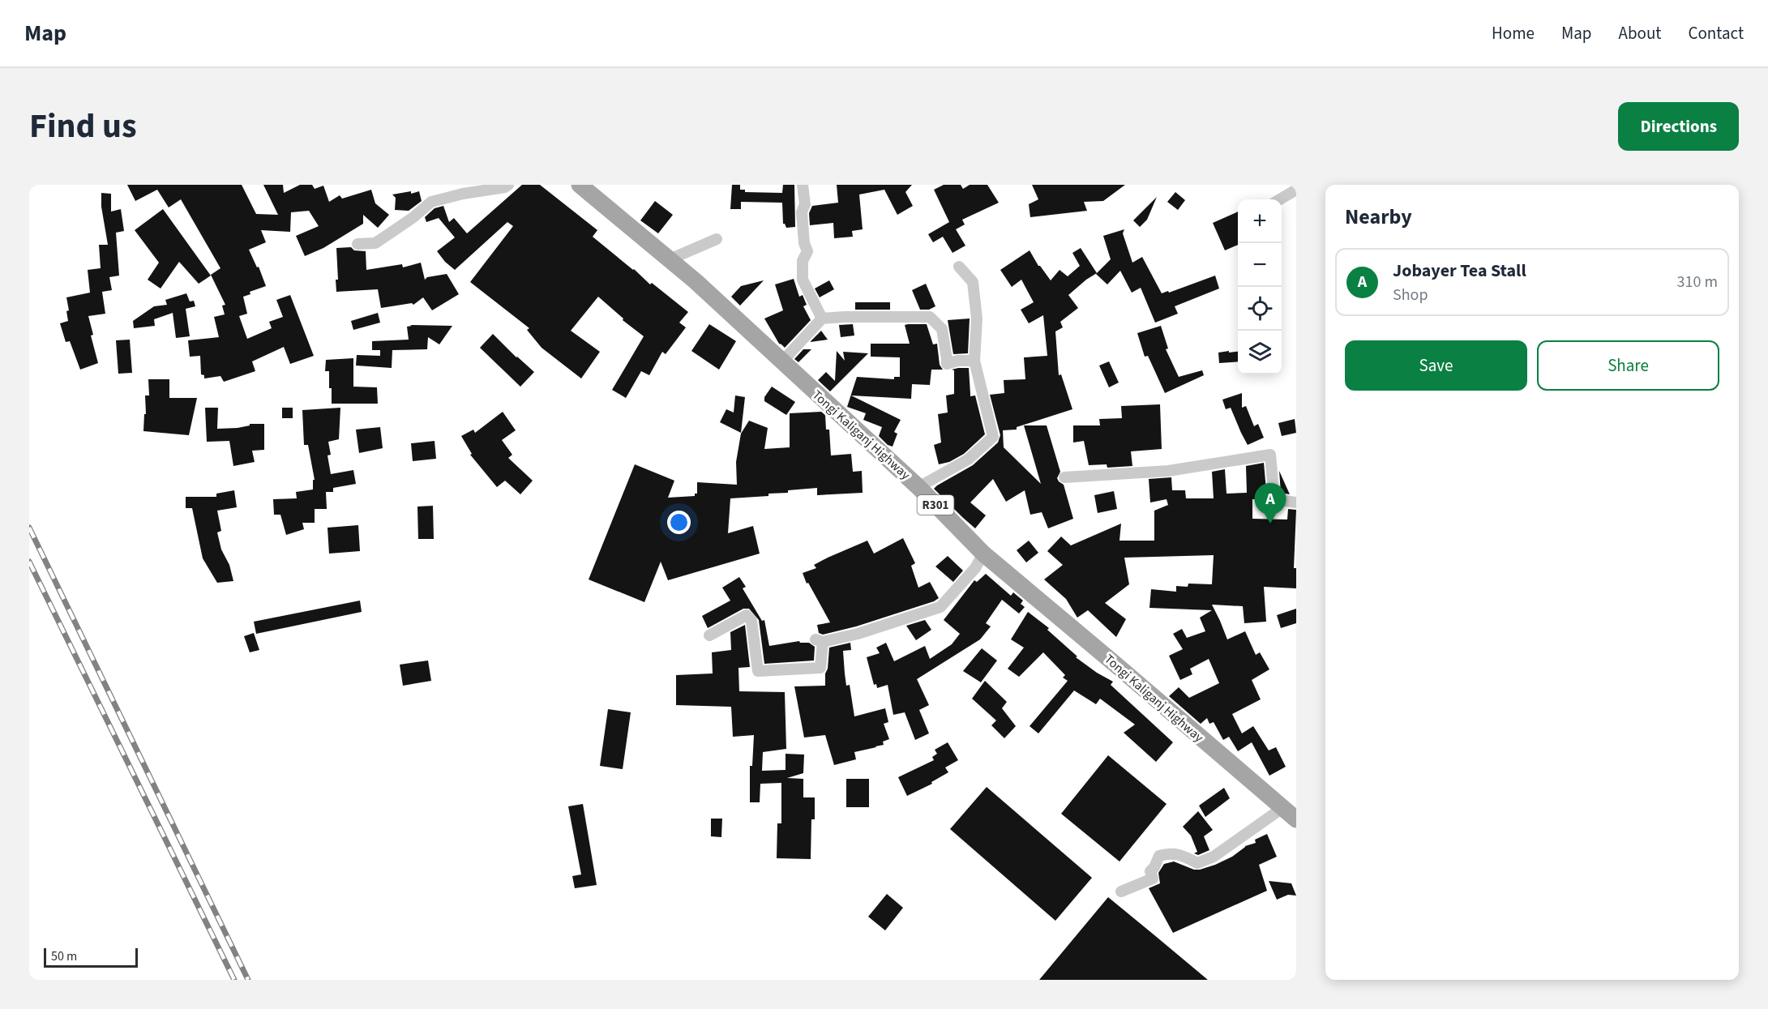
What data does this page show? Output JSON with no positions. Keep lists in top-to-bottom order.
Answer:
{
  "streets": {
    "main road": ["Tongi Kaliganj Highway", "R301"]
  },
  "scale_bar": "50 m",
  "page": {
    "header": "Map",
    "nav": [
      "Home",
      "Map",
      "About",
      "Contact"
    ],
    "title": "Find us",
    "buttons": [
      "Directions",
      ["Save", "Share"]
    ],
    "heading": "Nearby",
    "map_buttons": ["+", "−"],
    "list": [
      {
        "mark": "A",
        "name": "Jobayer Tea Stall",
        "note": "Shop",
        "value": "310 m"
      }
    ],
    "pins": "A",
    "scale": "50 m"
  }
}
